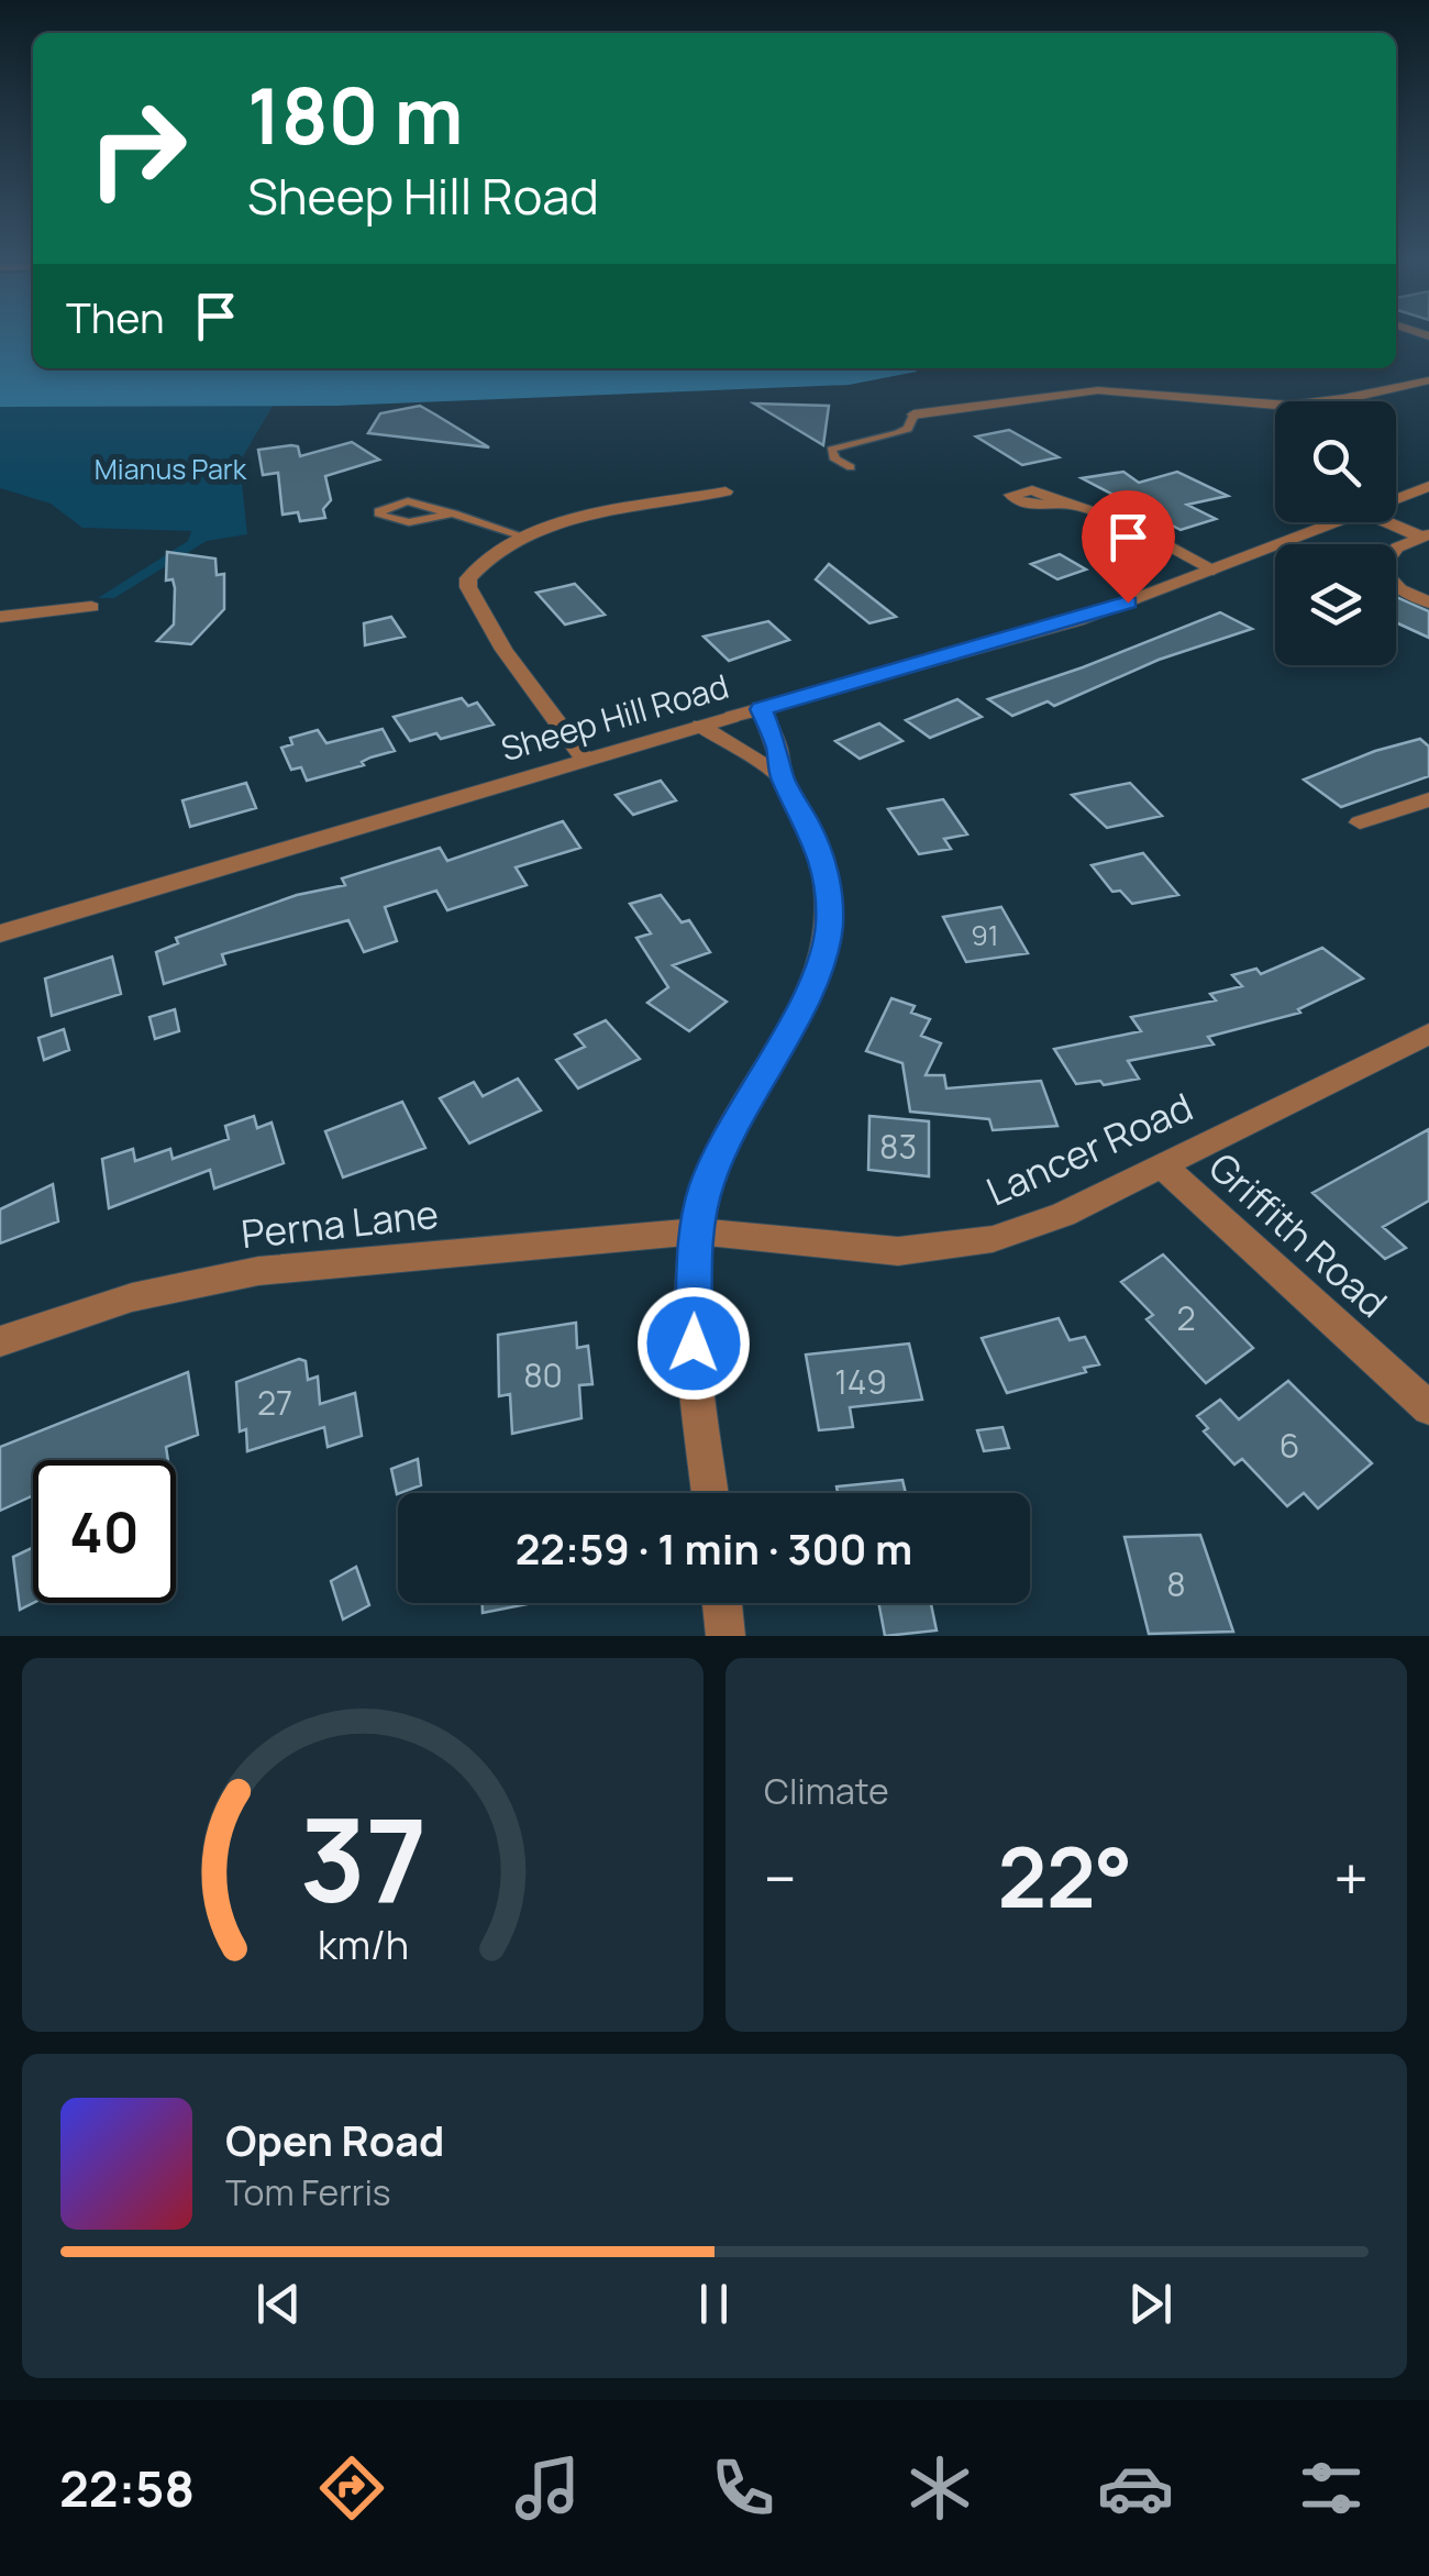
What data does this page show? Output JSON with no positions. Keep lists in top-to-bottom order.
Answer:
{
  "streets": {
    "street": [
      "Sheep Hill Road",
      "Lancer Road",
      "Perna Lane",
      "Griffith Road"
    ]
  },
  "crossings": [
    ["Lancer Road", "Perna Lane"],
    ["Lancer Road", "Griffith Road"]
  ],
  "parks": ["Mianus Park"],
  "house_numbers": [
    "91",
    "83",
    "2",
    "80",
    "149",
    "27",
    "6",
    "8"
  ],
  "page": {
    "turn": ["180 m", "Sheep Hill Road"],
    "then": "Then",
    "limit": "40",
    "trip": "22:59 · 1 min · 300 m",
    "tile": "Climate",
    "heat": ["−", "22°", "+"],
    "song": ["Open Road", "Tom Ferris"],
    "tabs": "22:58",
    "gauge": ["37", "km/h"]
  }
}
